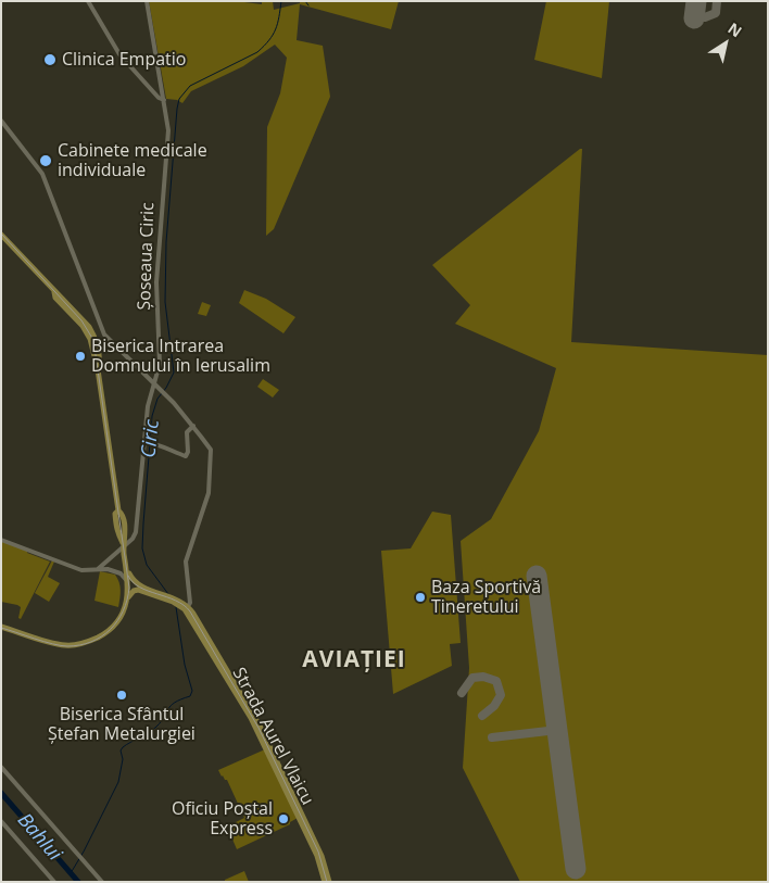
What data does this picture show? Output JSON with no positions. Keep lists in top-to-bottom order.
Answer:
{
  "streets": {
    "main road": ["Strada Aurel Vlaicu"],
    "street": ["Șoseaua Ciric"]
  },
  "districts": ["AVIAȚIEI"],
  "water": ["Ciric", "Bahlui"],
  "places": [
    "Clinica Empatio",
    "Cabinete medicale individuale",
    "Biserica Intrarea Domnului în Ierusalim",
    "Baza Sportivă Tineretului",
    "Biserica Sfântul Ștefan Metalurgiei",
    "Oficiu Poștal Express"
  ],
  "north": "top right"
}
